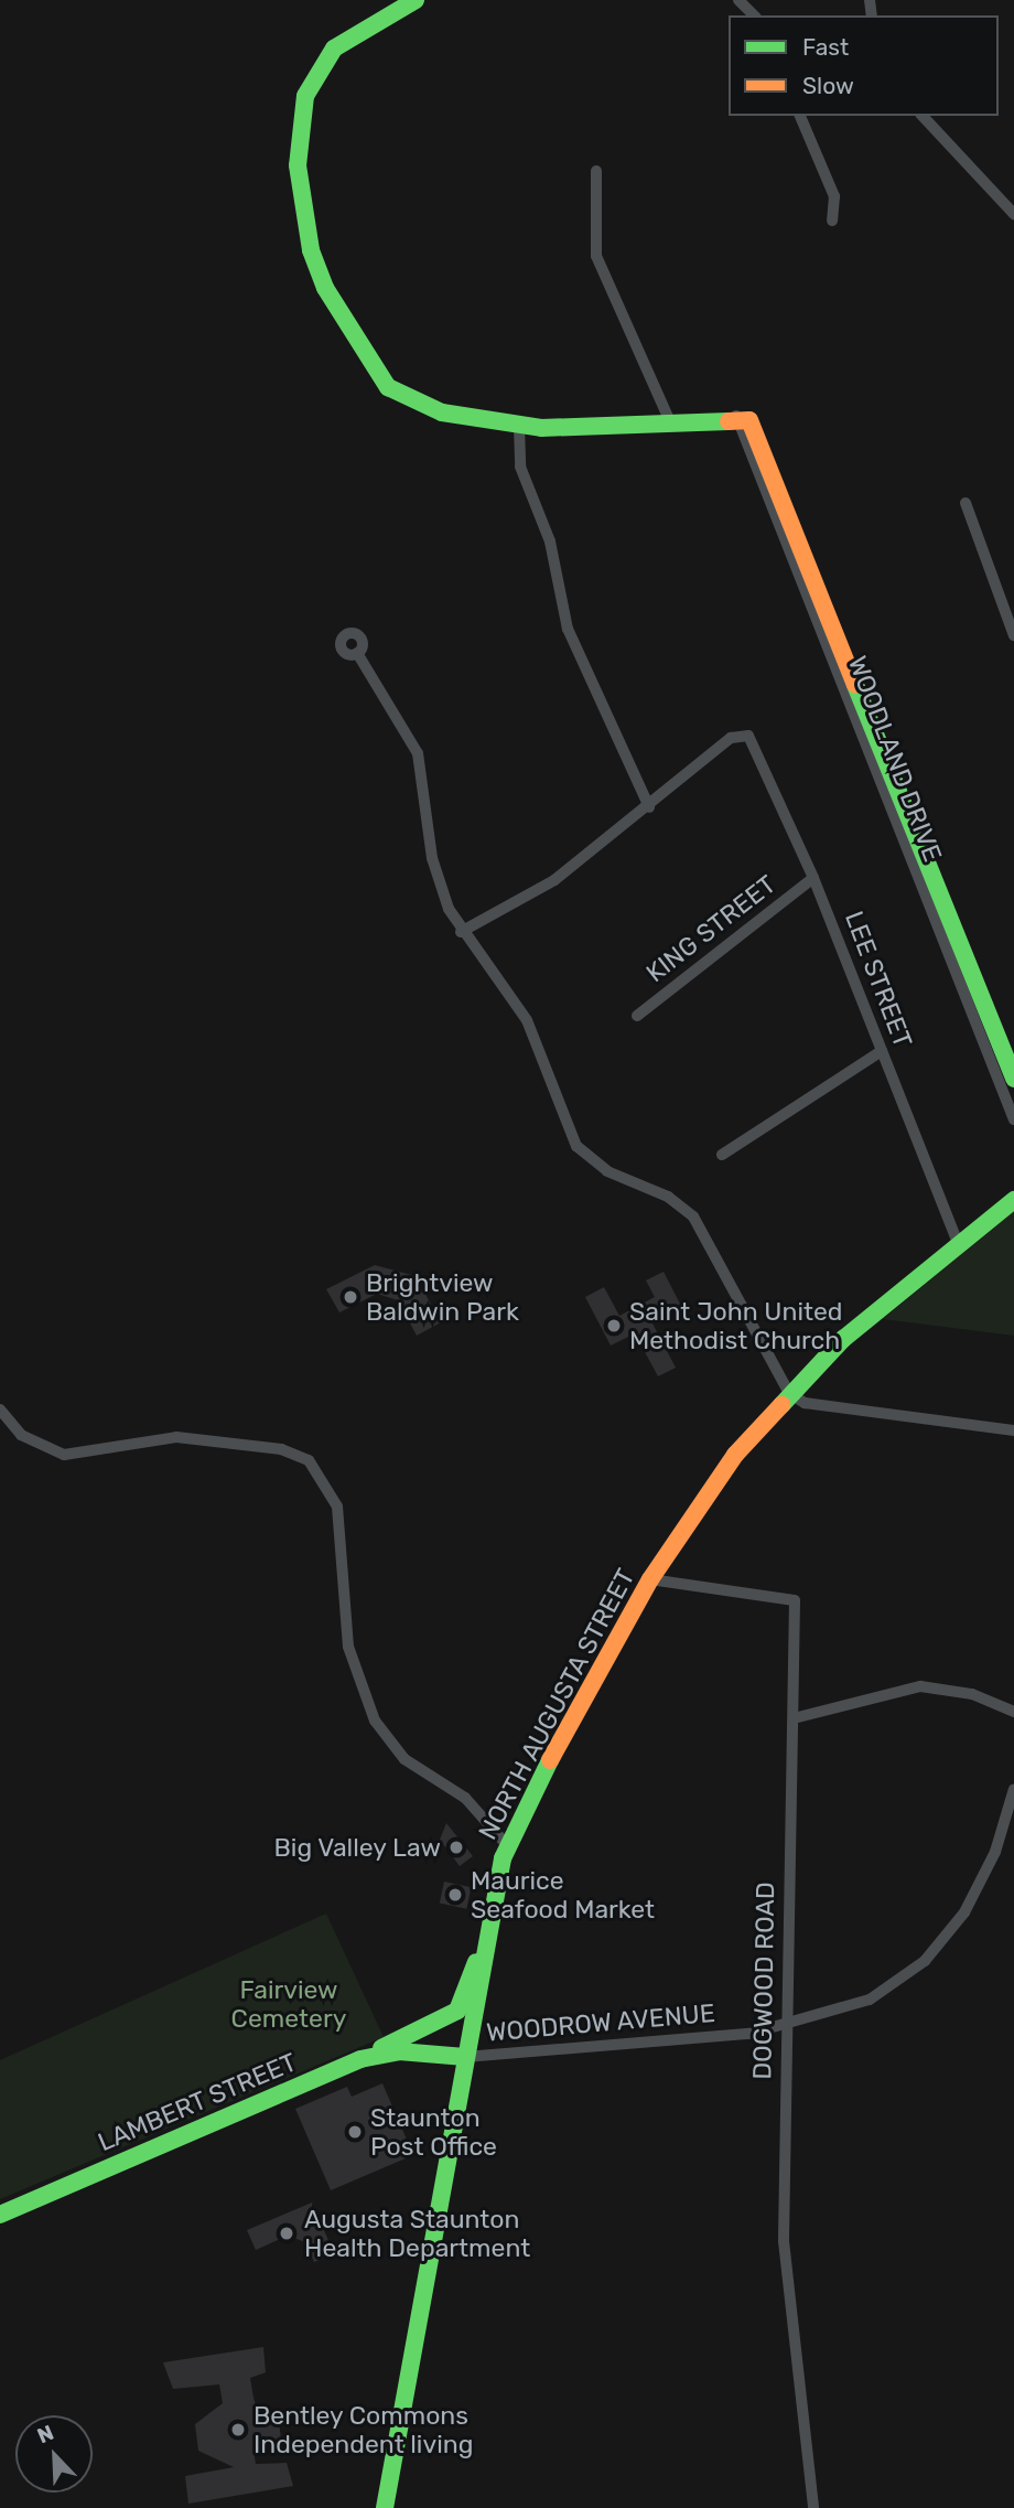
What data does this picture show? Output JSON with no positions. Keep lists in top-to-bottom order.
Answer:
{
  "streets": {
    "street": [
      "WOODLAND DRIVE",
      "KING STREET",
      "LEE STREET",
      "NORTH AUGUSTA STREET",
      "DOGWOOD ROAD",
      "WOODROW AVENUE",
      "LAMBERT STREET"
    ]
  },
  "crossings": [
    ["KING STREET", "LEE STREET"],
    ["LEE STREET", "NORTH AUGUSTA STREET"],
    ["NORTH AUGUSTA STREET", "DOGWOOD ROAD"],
    ["NORTH AUGUSTA STREET", "WOODROW AVENUE"],
    ["NORTH AUGUSTA STREET", "LAMBERT STREET"],
    ["DOGWOOD ROAD", "WOODROW AVENUE"],
    ["WOODROW AVENUE", "LAMBERT STREET"]
  ],
  "parks": ["Fairview Cemetery"],
  "places": [
    "Brightview Baldwin Park",
    "Saint John United Methodist Church",
    "Big Valley Law",
    "Maurice Seafood Market",
    "Staunton Post Office",
    "Augusta Staunton Health Department",
    "Bentley Commons Independent living"
  ],
  "legend": ["Fast", "Slow"],
  "north": "top left"
}
